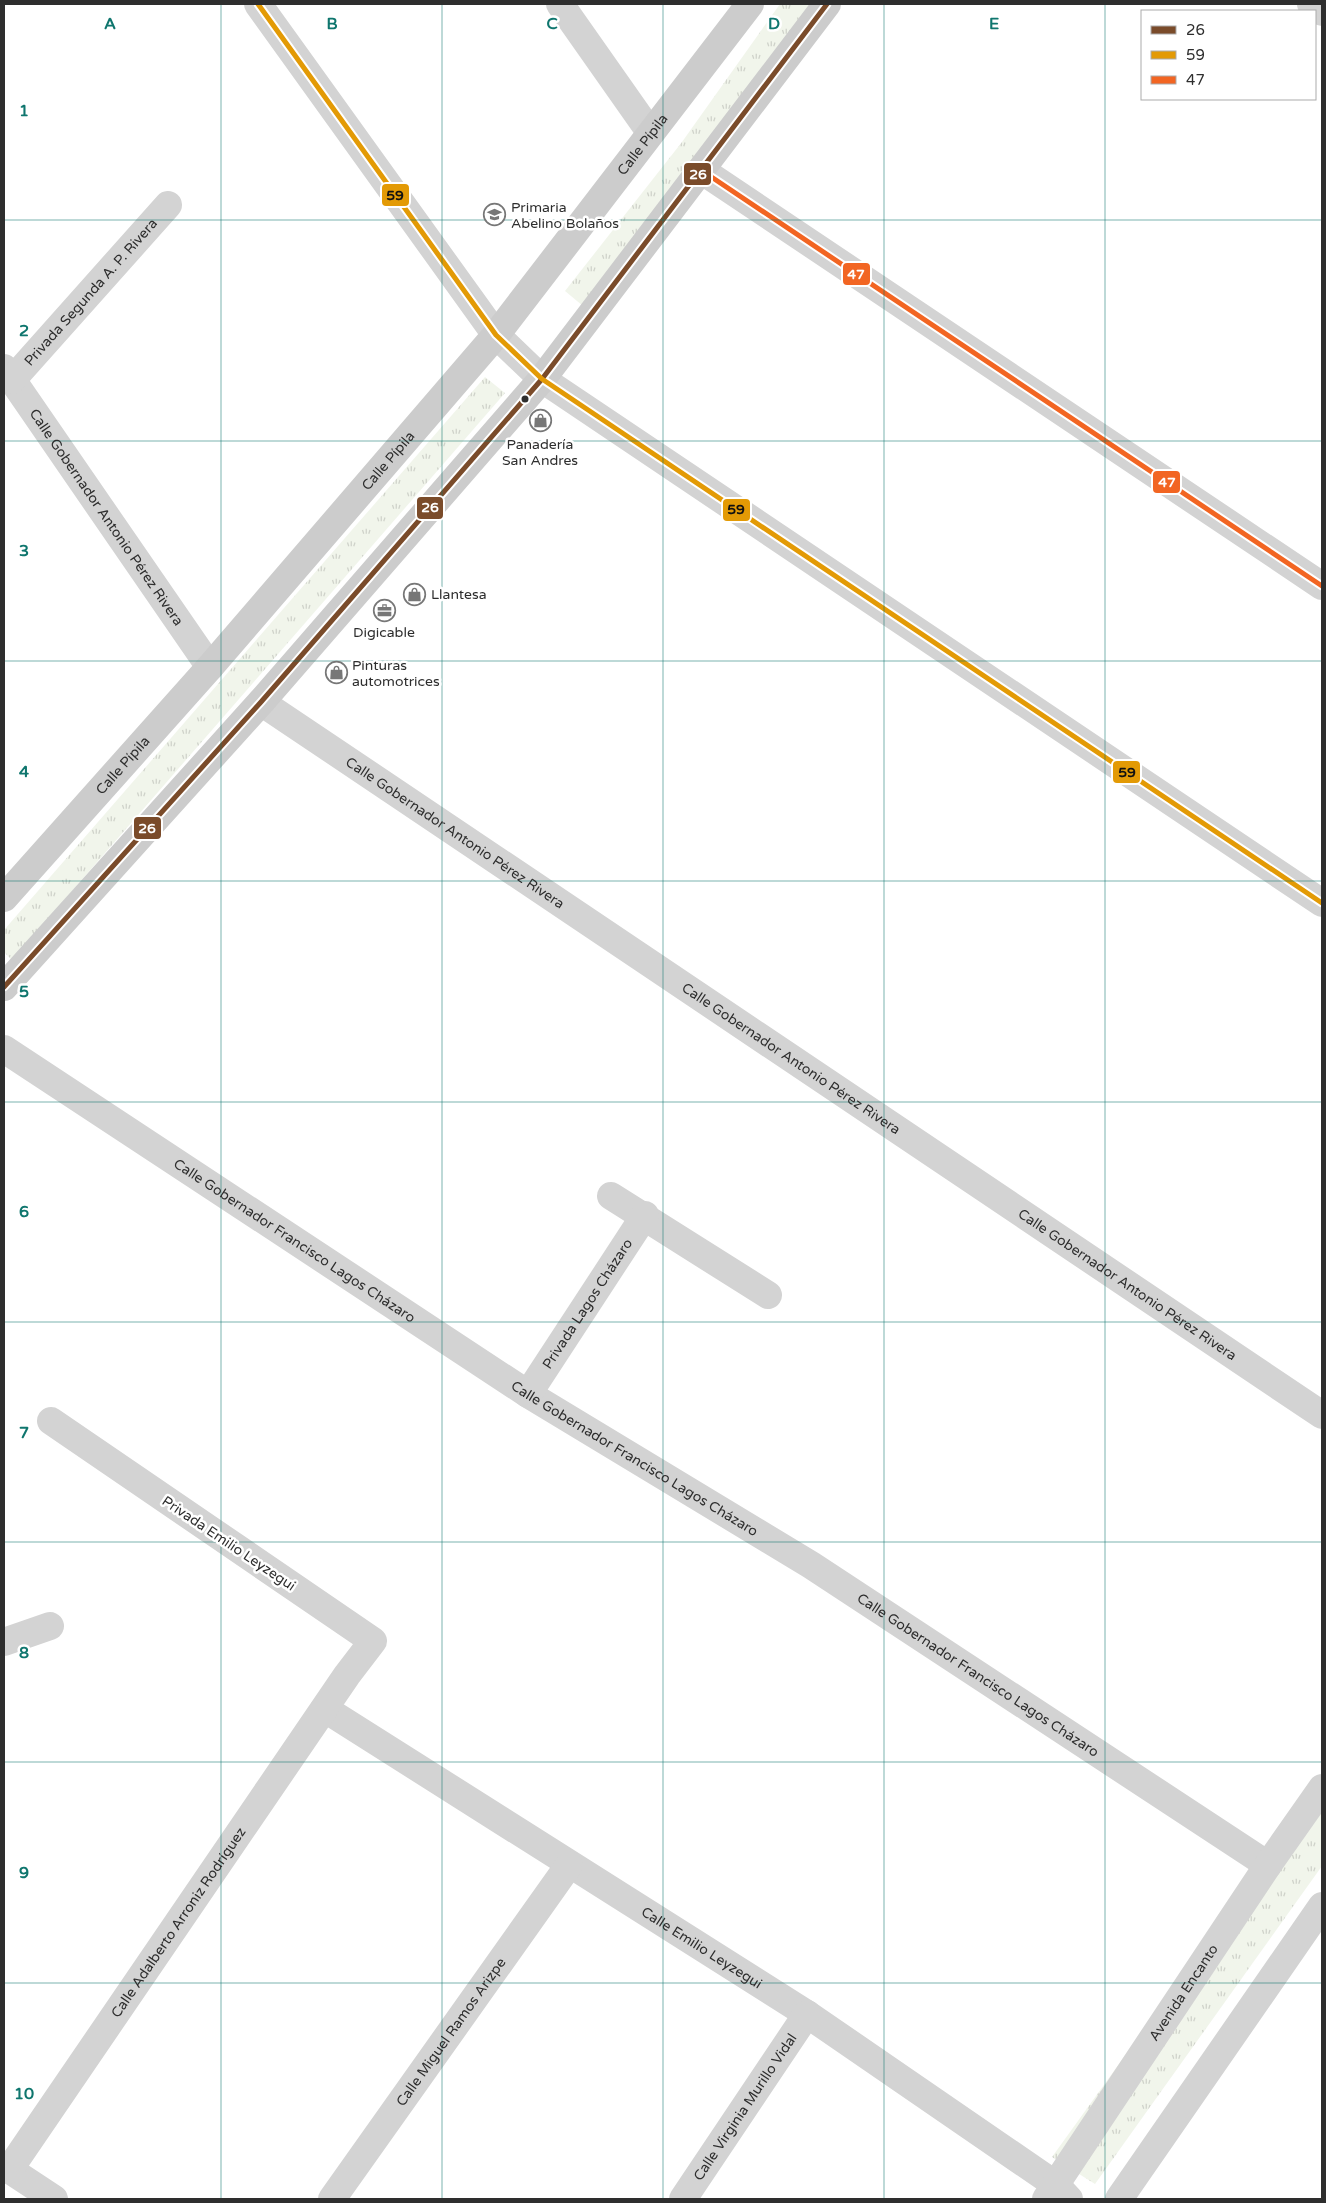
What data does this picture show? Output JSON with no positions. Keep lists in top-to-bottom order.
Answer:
{
  "streets": {
    "main road": ["Calle Pípila"],
    "street": [
      "Privada Segunda A. P. Rivera",
      "Calle Gobernador Antonio Pérez Rivera",
      "Calle Gobernador Francisco Lagos Cházaro",
      "Privada Lagos Cházaro",
      "Privada Emilio Leyzegui",
      "Calle Adalberto Arroniz Rodríguez",
      "Calle Emilio Leyzegui",
      "Avenida Encanto",
      "Calle Miguel Ramos Arizpe",
      "Calle Virginia Murillo Vidal"
    ]
  },
  "crossings": [
    ["Calle Pípila", "Calle Gobernador Antonio Pérez Rivera"],
    ["Privada Segunda A. P. Rivera", "Calle Gobernador Antonio Pérez Rivera"],
    ["Calle Gobernador Francisco Lagos Cházaro", "Privada Lagos Cházaro"],
    ["Calle Gobernador Francisco Lagos Cházaro", "Avenida Encanto"],
    ["Privada Emilio Leyzegui", "Calle Adalberto Arroniz Rodríguez"],
    ["Calle Adalberto Arroniz Rodríguez", "Calle Emilio Leyzegui"],
    ["Calle Emilio Leyzegui", "Avenida Encanto"],
    ["Calle Emilio Leyzegui", "Calle Miguel Ramos Arizpe"],
    ["Calle Emilio Leyzegui", "Calle Virginia Murillo Vidal"]
  ],
  "places": {
    "school or university": ["Primaria Abelino Bolaños"],
    "shop": ["Panadería San Andres", "Llantesa", "Pinturas automotrices"],
    "office": ["Digicable"]
  },
  "lines": ["transit line 26", "transit line 59", "transit line 47"],
  "legend": ["26", "59", "47"],
  "grid": {
    "columns": [
      "A",
      "B",
      "C",
      "D",
      "E"
    ],
    "rows": [
      "1",
      "2",
      "3",
      "4",
      "5",
      "6",
      "7",
      "8",
      "9",
      "10"
    ]
  }
}
